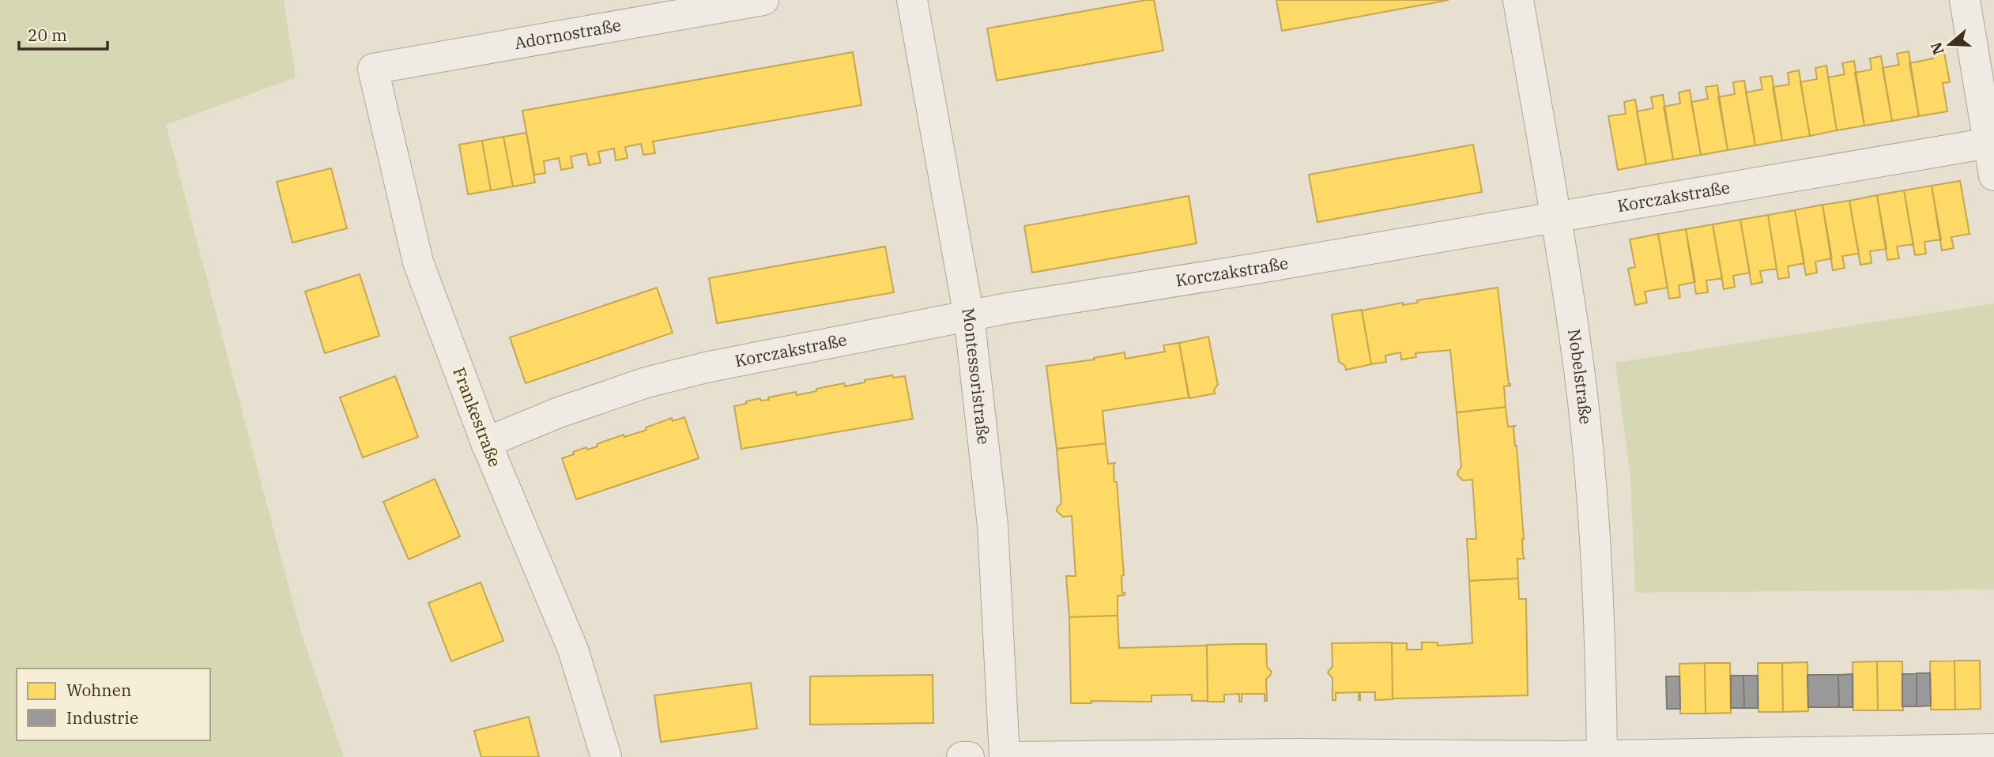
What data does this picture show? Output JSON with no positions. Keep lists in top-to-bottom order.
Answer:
{
  "streets": {
    "street": [
      "Adornostraße",
      "Korczakstraße",
      "Montessoristraße",
      "Nobelstraße",
      "Frankestraße"
    ]
  },
  "crossings": [
    ["Adornostraße", "Frankestraße"],
    ["Korczakstraße", "Montessoristraße"],
    ["Korczakstraße", "Nobelstraße"],
    ["Korczakstraße", "Frankestraße"]
  ],
  "legend": ["Wohnen", "Industrie"],
  "scale_bar": "20 m",
  "north": "left"
}
